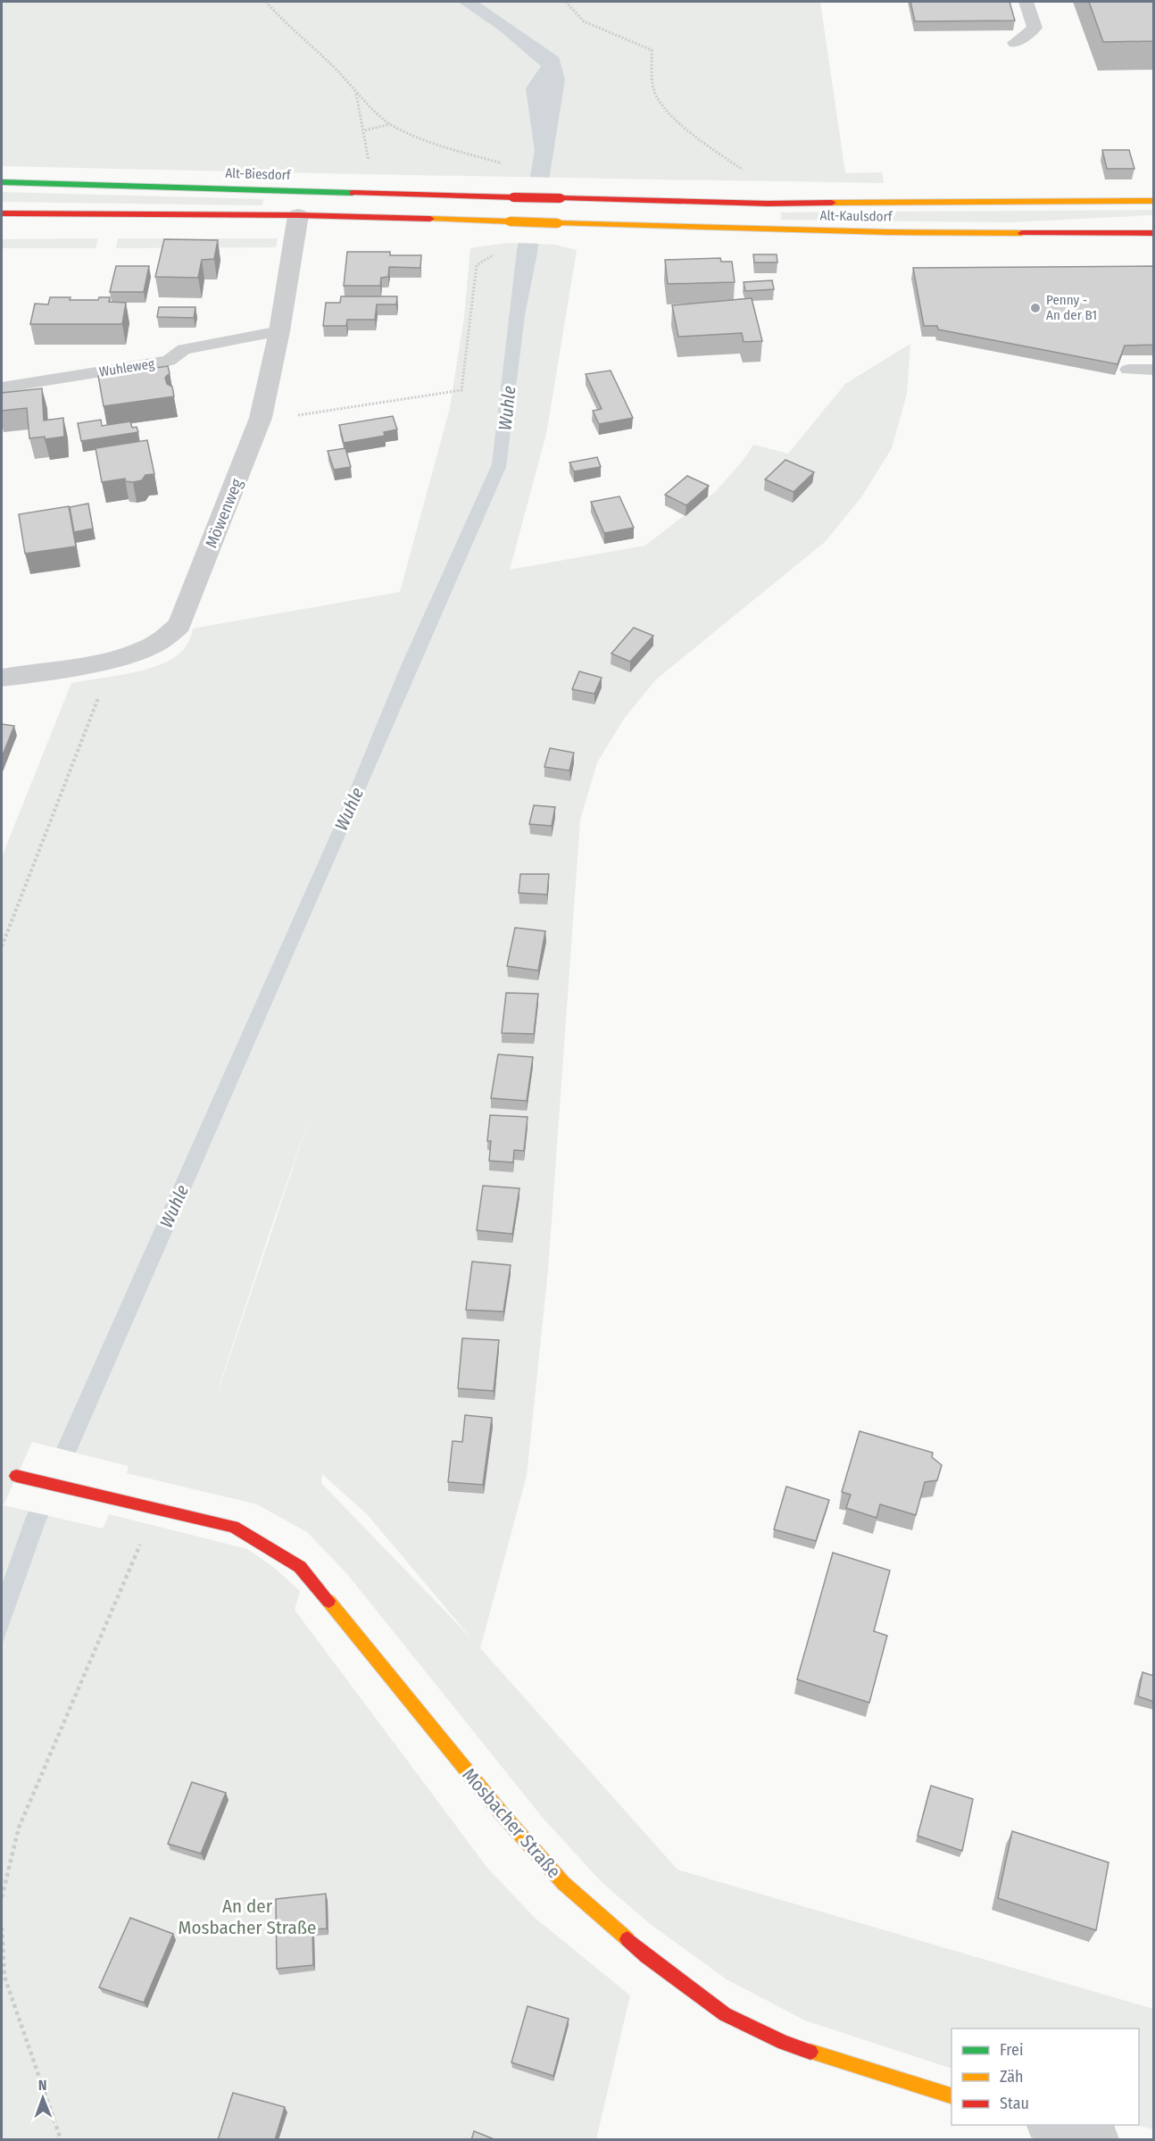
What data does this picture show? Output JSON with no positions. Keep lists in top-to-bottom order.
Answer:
{
  "streets": {
    "main road": ["Alt-Biesdorf", "Alt-Kaulsdorf", "Mosbacher Straße"],
    "street": ["Möwenweg"],
    "lane": ["Wuhleweg"]
  },
  "crossings": [
    ["Alt-Biesdorf", "Alt-Kaulsdorf"],
    ["Alt-Kaulsdorf", "Möwenweg"],
    ["Wuhleweg", "Möwenweg"]
  ],
  "water": ["Wuhle"],
  "parks": ["An der Mosbacher Straße"],
  "places": ["Penny - An der B1"],
  "legend": ["Frei", "Zäh", "Stau"],
  "north": "top"
}
